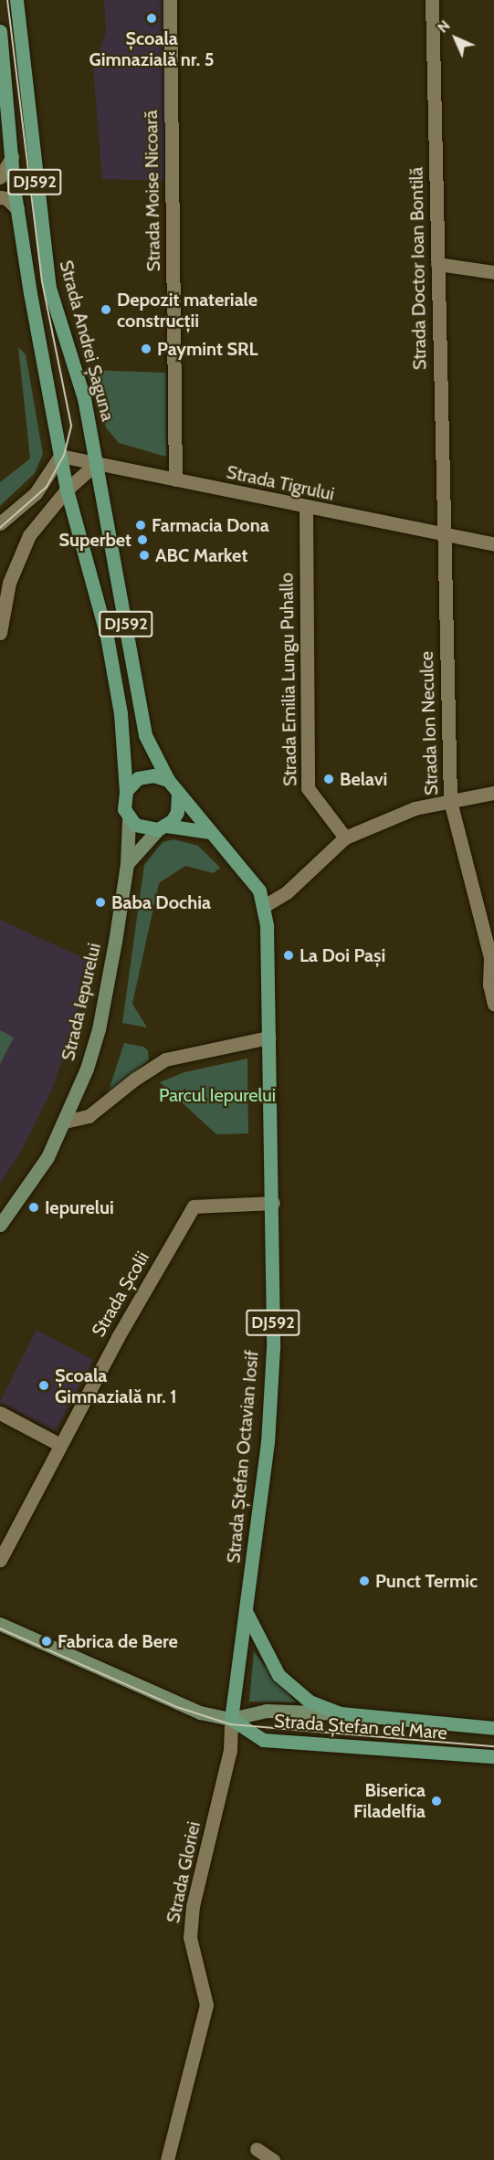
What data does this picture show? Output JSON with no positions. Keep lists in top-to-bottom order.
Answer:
{
  "streets": {
    "main road": [
      "DJ592",
      "Strada Andrei Șaguna",
      "Strada Iepurelui",
      "Strada Ștefan Octavian Iosif",
      "Strada Ștefan cel Mare"
    ],
    "street": [
      "Strada Moise Nicoară",
      "Strada Doctor Ioan Bontilă",
      "Strada Tigrului",
      "Strada Emilia Lungu Puhallo",
      "Strada Ion Neculce",
      "Strada Școlii",
      "Strada Gloriei"
    ]
  },
  "crossings": [
    ["DJ592", "Strada Andrei Șaguna"],
    ["DJ592", "Strada Tigrului"],
    ["DJ592", "Strada Iepurelui"],
    ["DJ592", "Strada Ștefan Octavian Iosif"],
    ["Strada Moise Nicoară", "Strada Tigrului"],
    ["Strada Doctor Ioan Bontilă", "Strada Tigrului"],
    ["Strada Doctor Ioan Bontilă", "Strada Ion Neculce"],
    ["Strada Andrei Șaguna", "Strada Tigrului"],
    ["Strada Tigrului", "Strada Emilia Lungu Puhallo"],
    ["Strada Tigrului", "Strada Ion Neculce"],
    ["Strada Iepurelui", "Strada Ștefan Octavian Iosif"],
    ["Strada Școlii", "Strada Ștefan Octavian Iosif"],
    ["Strada Ștefan Octavian Iosif", "Strada Ștefan cel Mare"],
    ["Strada Ștefan Octavian Iosif", "Strada Gloriei"],
    ["Strada Ștefan cel Mare", "Strada Gloriei"]
  ],
  "parks": ["Parcul Iepurelui"],
  "places": [
    "Școala Gimnazială nr. 5",
    "Depozit materiale construcții",
    "Paymint SRL",
    "Farmacia Dona",
    "Superbet",
    "ABC Market",
    "Belavi",
    "Baba Dochia",
    "La Doi Pași",
    "Iepurelui",
    "Școala Gimnazială nr. 1",
    "Punct Termic",
    "Fabrica de Bere",
    "Biserica Filadelfia"
  ],
  "north": "top left"
}
